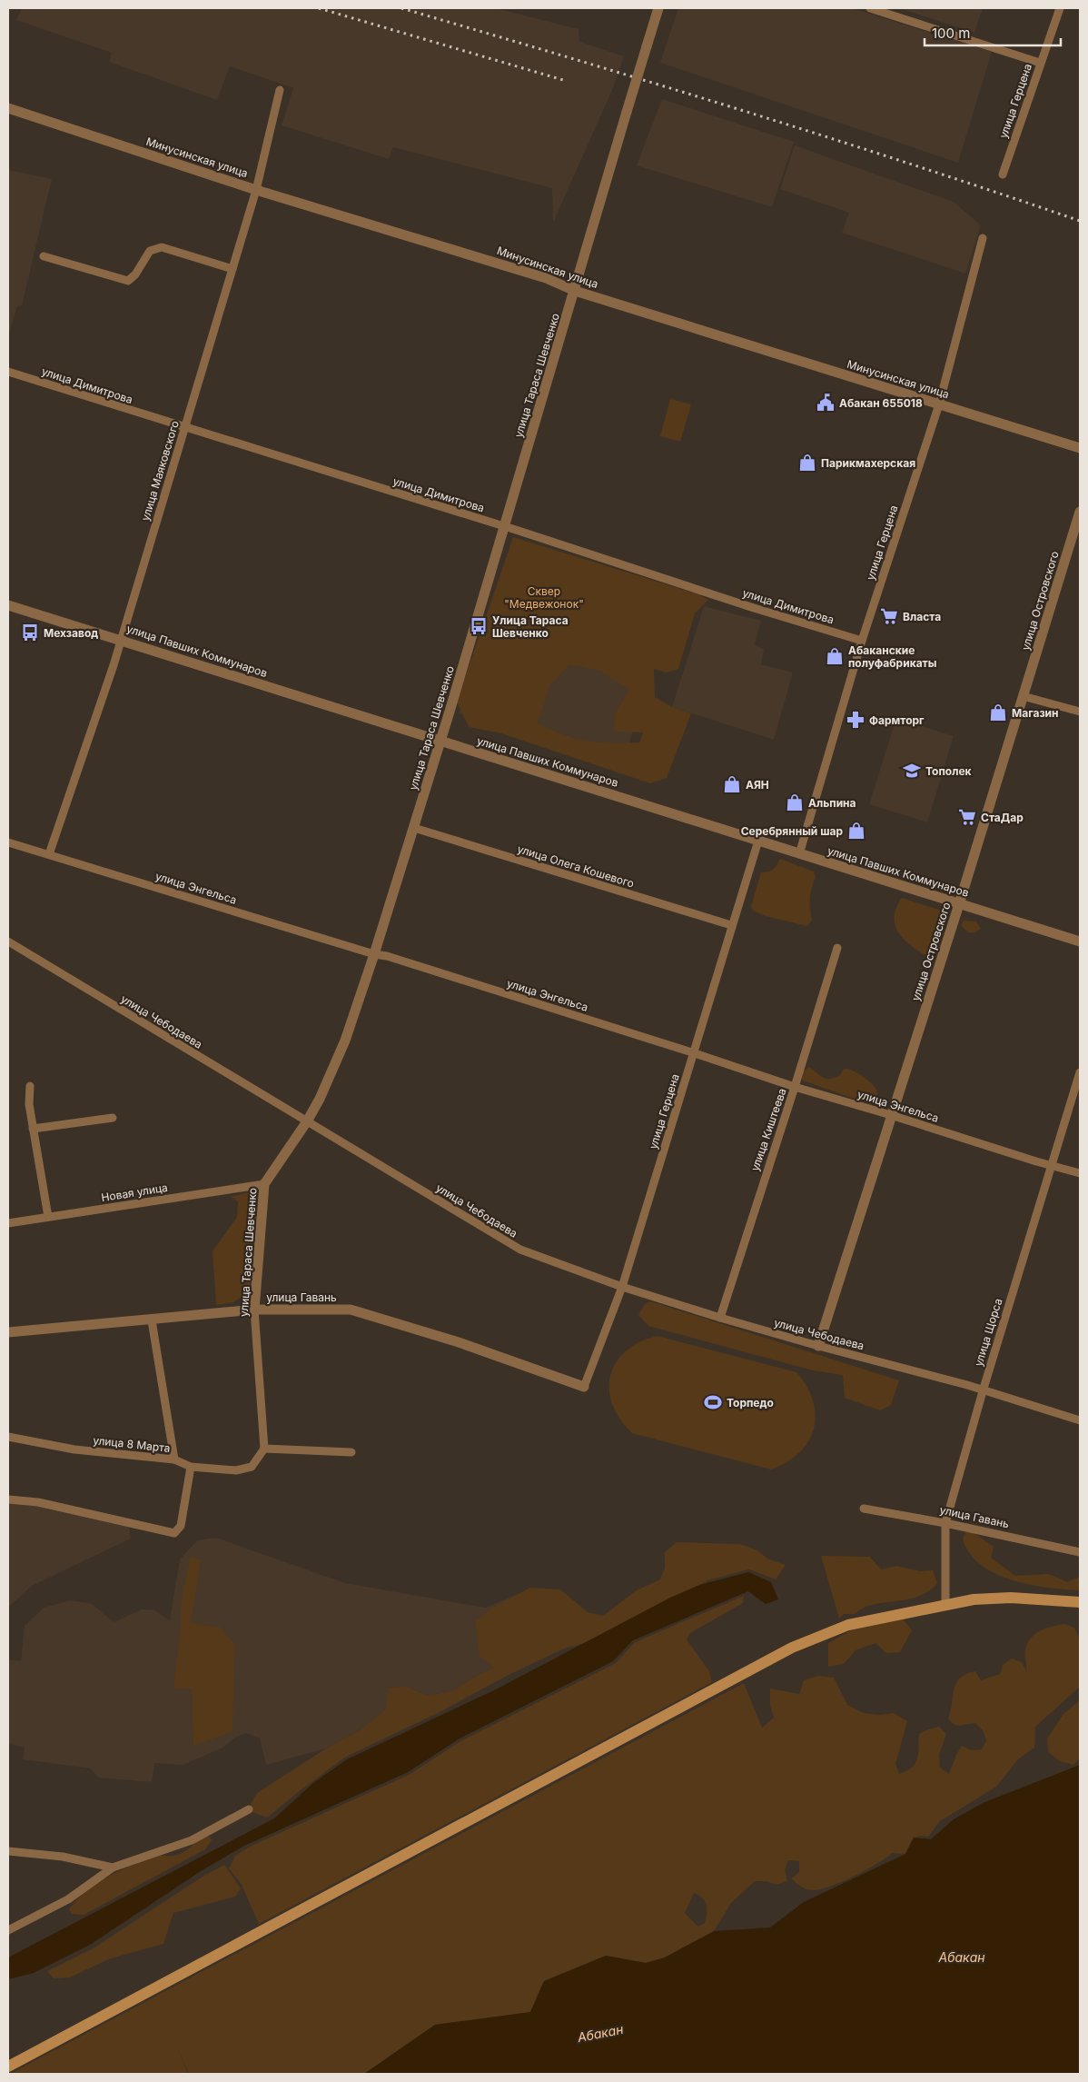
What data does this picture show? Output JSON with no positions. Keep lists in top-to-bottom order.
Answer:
{
  "streets": {
    "street": [
      "улица Герцена",
      "Минусинская улица",
      "улица Тараса Шевченко",
      "улица Димитрова",
      "улица Маяковского",
      "улица Островского",
      "улица Павших Коммунаров",
      "улица Олега Кошевого",
      "улица Энгельса",
      "улица Чебодаева",
      "улица Киштеева",
      "Новая улица",
      "улица Гавань",
      "улица Щорса",
      "улица 8 Марта"
    ]
  },
  "crossings": [
    ["улица Герцена", "Минусинская улица"],
    ["улица Герцена", "улица Димитрова"],
    ["улица Герцена", "улица Павших Коммунаров"],
    ["улица Герцена", "улица Олега Кошевого"],
    ["улица Герцена", "улица Энгельса"],
    ["улица Герцена", "улица Чебодаева"],
    ["улица Герцена", "улица Гавань"],
    ["Минусинская улица", "улица Тараса Шевченко"],
    ["Минусинская улица", "улица Маяковского"],
    ["улица Тараса Шевченко", "улица Димитрова"],
    ["улица Тараса Шевченко", "улица Павших Коммунаров"],
    ["улица Тараса Шевченко", "улица Олега Кошевого"],
    ["улица Тараса Шевченко", "улица Энгельса"],
    ["улица Тараса Шевченко", "улица Чебодаева"],
    ["улица Тараса Шевченко", "Новая улица"],
    ["улица Тараса Шевченко", "улица Гавань"],
    ["улица Тараса Шевченко", "улица 8 Марта"],
    ["улица Димитрова", "улица Маяковского"],
    ["улица Маяковского", "улица Павших Коммунаров"],
    ["улица Маяковского", "улица Энгельса"],
    ["улица Островского", "улица Павших Коммунаров"],
    ["улица Островского", "улица Энгельса"],
    ["улица Островского", "улица Чебодаева"],
    ["улица Энгельса", "улица Киштеева"],
    ["улица Энгельса", "улица Щорса"],
    ["улица Чебодаева", "улица Киштеева"],
    ["улица Чебодаева", "улица Щорса"],
    ["улица Гавань", "улица Щорса"]
  ],
  "water": ["Абакан"],
  "parks": ["Сквер \"Медвежонок\""],
  "places": {
    "public building": ["Абакан 655018"],
    "shop": [
      "Парикмахерская",
      "Абаканские полуфабрикаты",
      "Магазин",
      "АЯН",
      "Альпина",
      "Серебрянный шар"
    ],
    "supermarket": ["Власта", "СтаДар"],
    "bus stop": ["Улица Тараса Шевченко", "Мехзавод"],
    "pharmacy": ["Фармторг"],
    "school or university": ["Тополек"],
    "sports": ["Торпедо"]
  },
  "scale_bar": "100 m"
}
